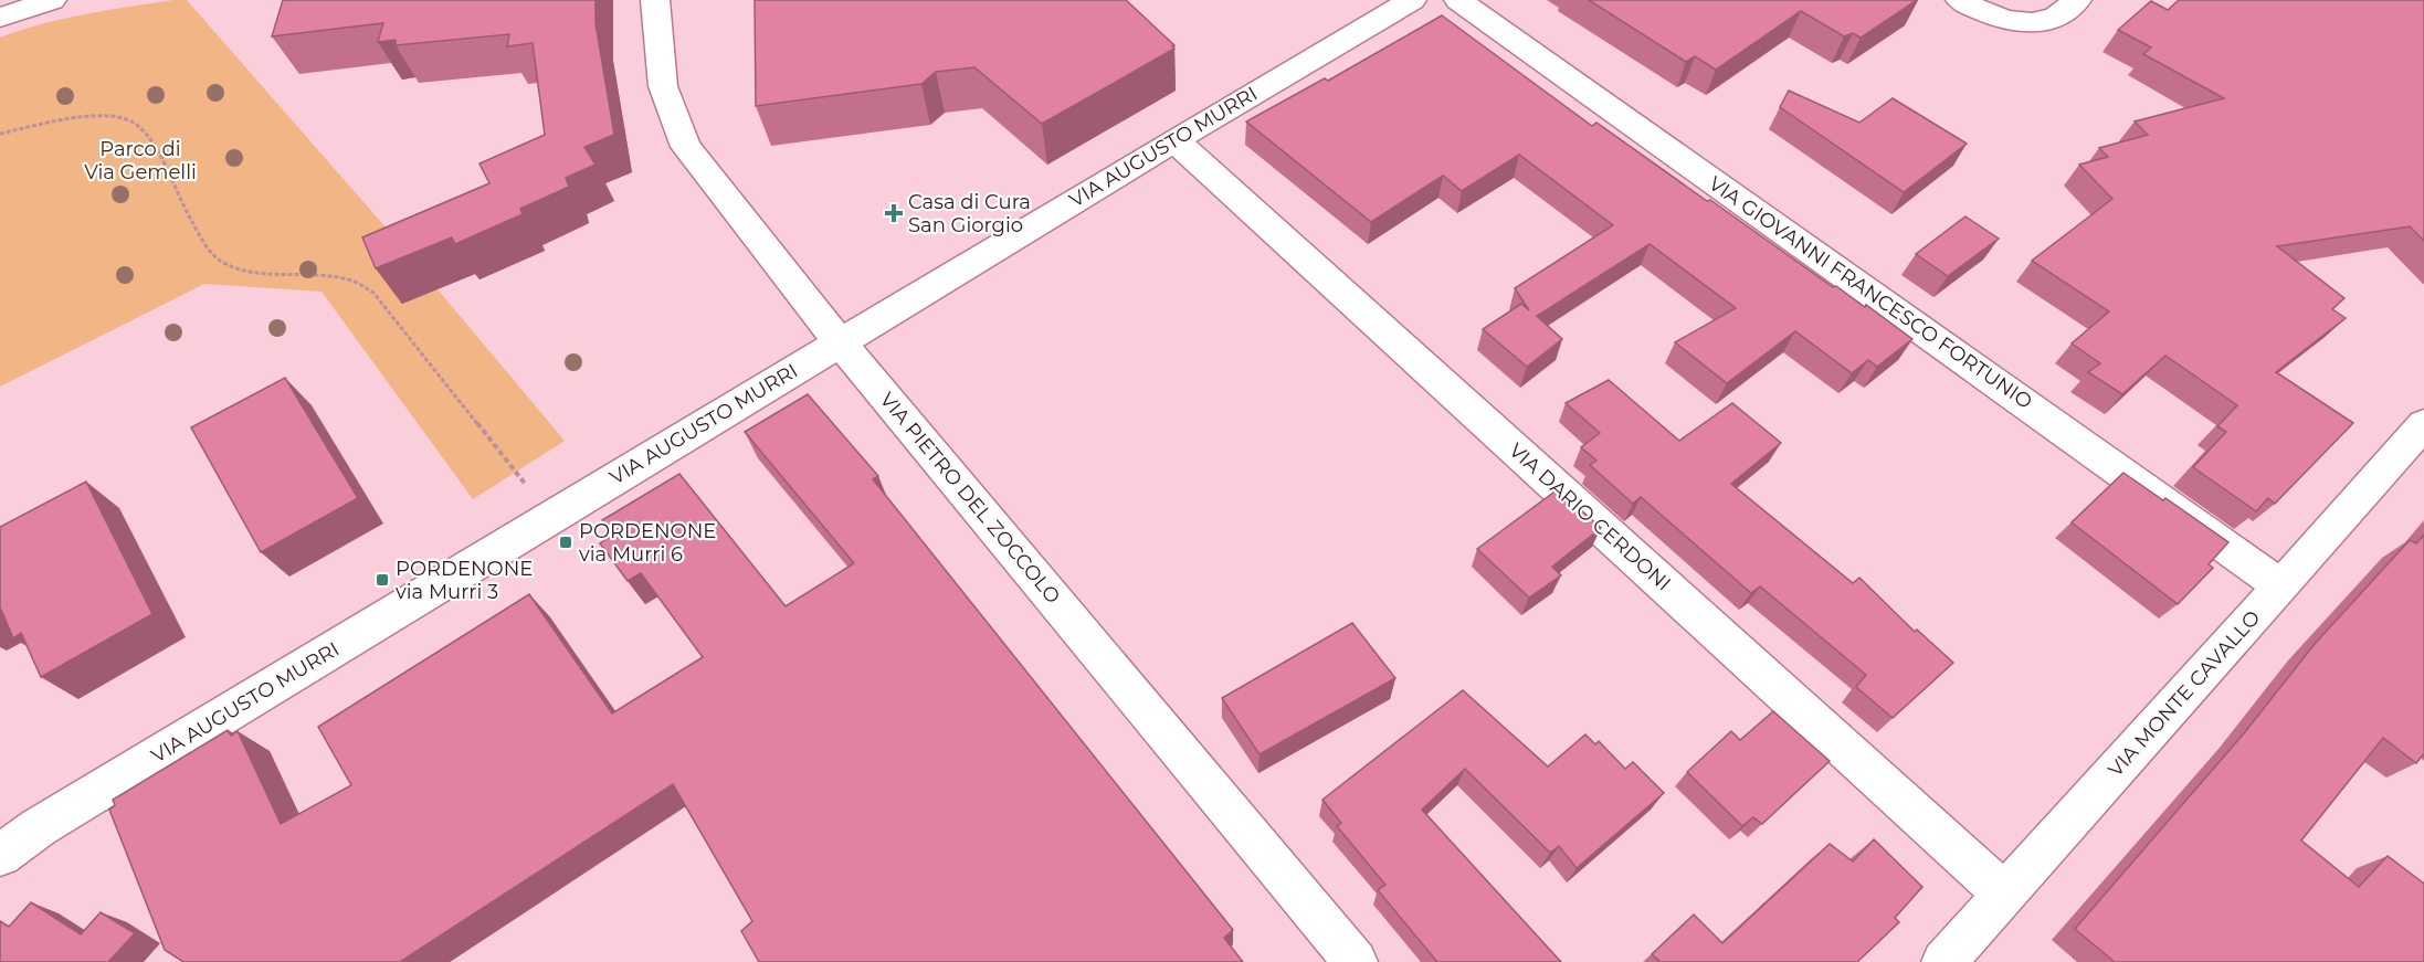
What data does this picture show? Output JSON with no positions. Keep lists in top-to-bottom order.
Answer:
{
  "streets": {
    "street": [
      "VIA AUGUSTO MURRI",
      "VIA GIOVANNI FRANCESCO FORTUNIO",
      "VIA PIETRO DEL ZOCCOLO",
      "VIA DARIO CERDONI",
      "VIA MONTE CAVALLO"
    ]
  },
  "crossings": [
    ["VIA AUGUSTO MURRI", "VIA PIETRO DEL ZOCCOLO"],
    ["VIA AUGUSTO MURRI", "VIA DARIO CERDONI"],
    ["VIA GIOVANNI FRANCESCO FORTUNIO", "VIA MONTE CAVALLO"],
    ["VIA DARIO CERDONI", "VIA MONTE CAVALLO"]
  ],
  "parks": ["Parco di Via Gemelli"],
  "places": {
    "health": ["Casa di Cura San Giorgio"],
    "transit": ["PORDENONE via Murri 6", "PORDENONE via Murri 3"]
  }
}
